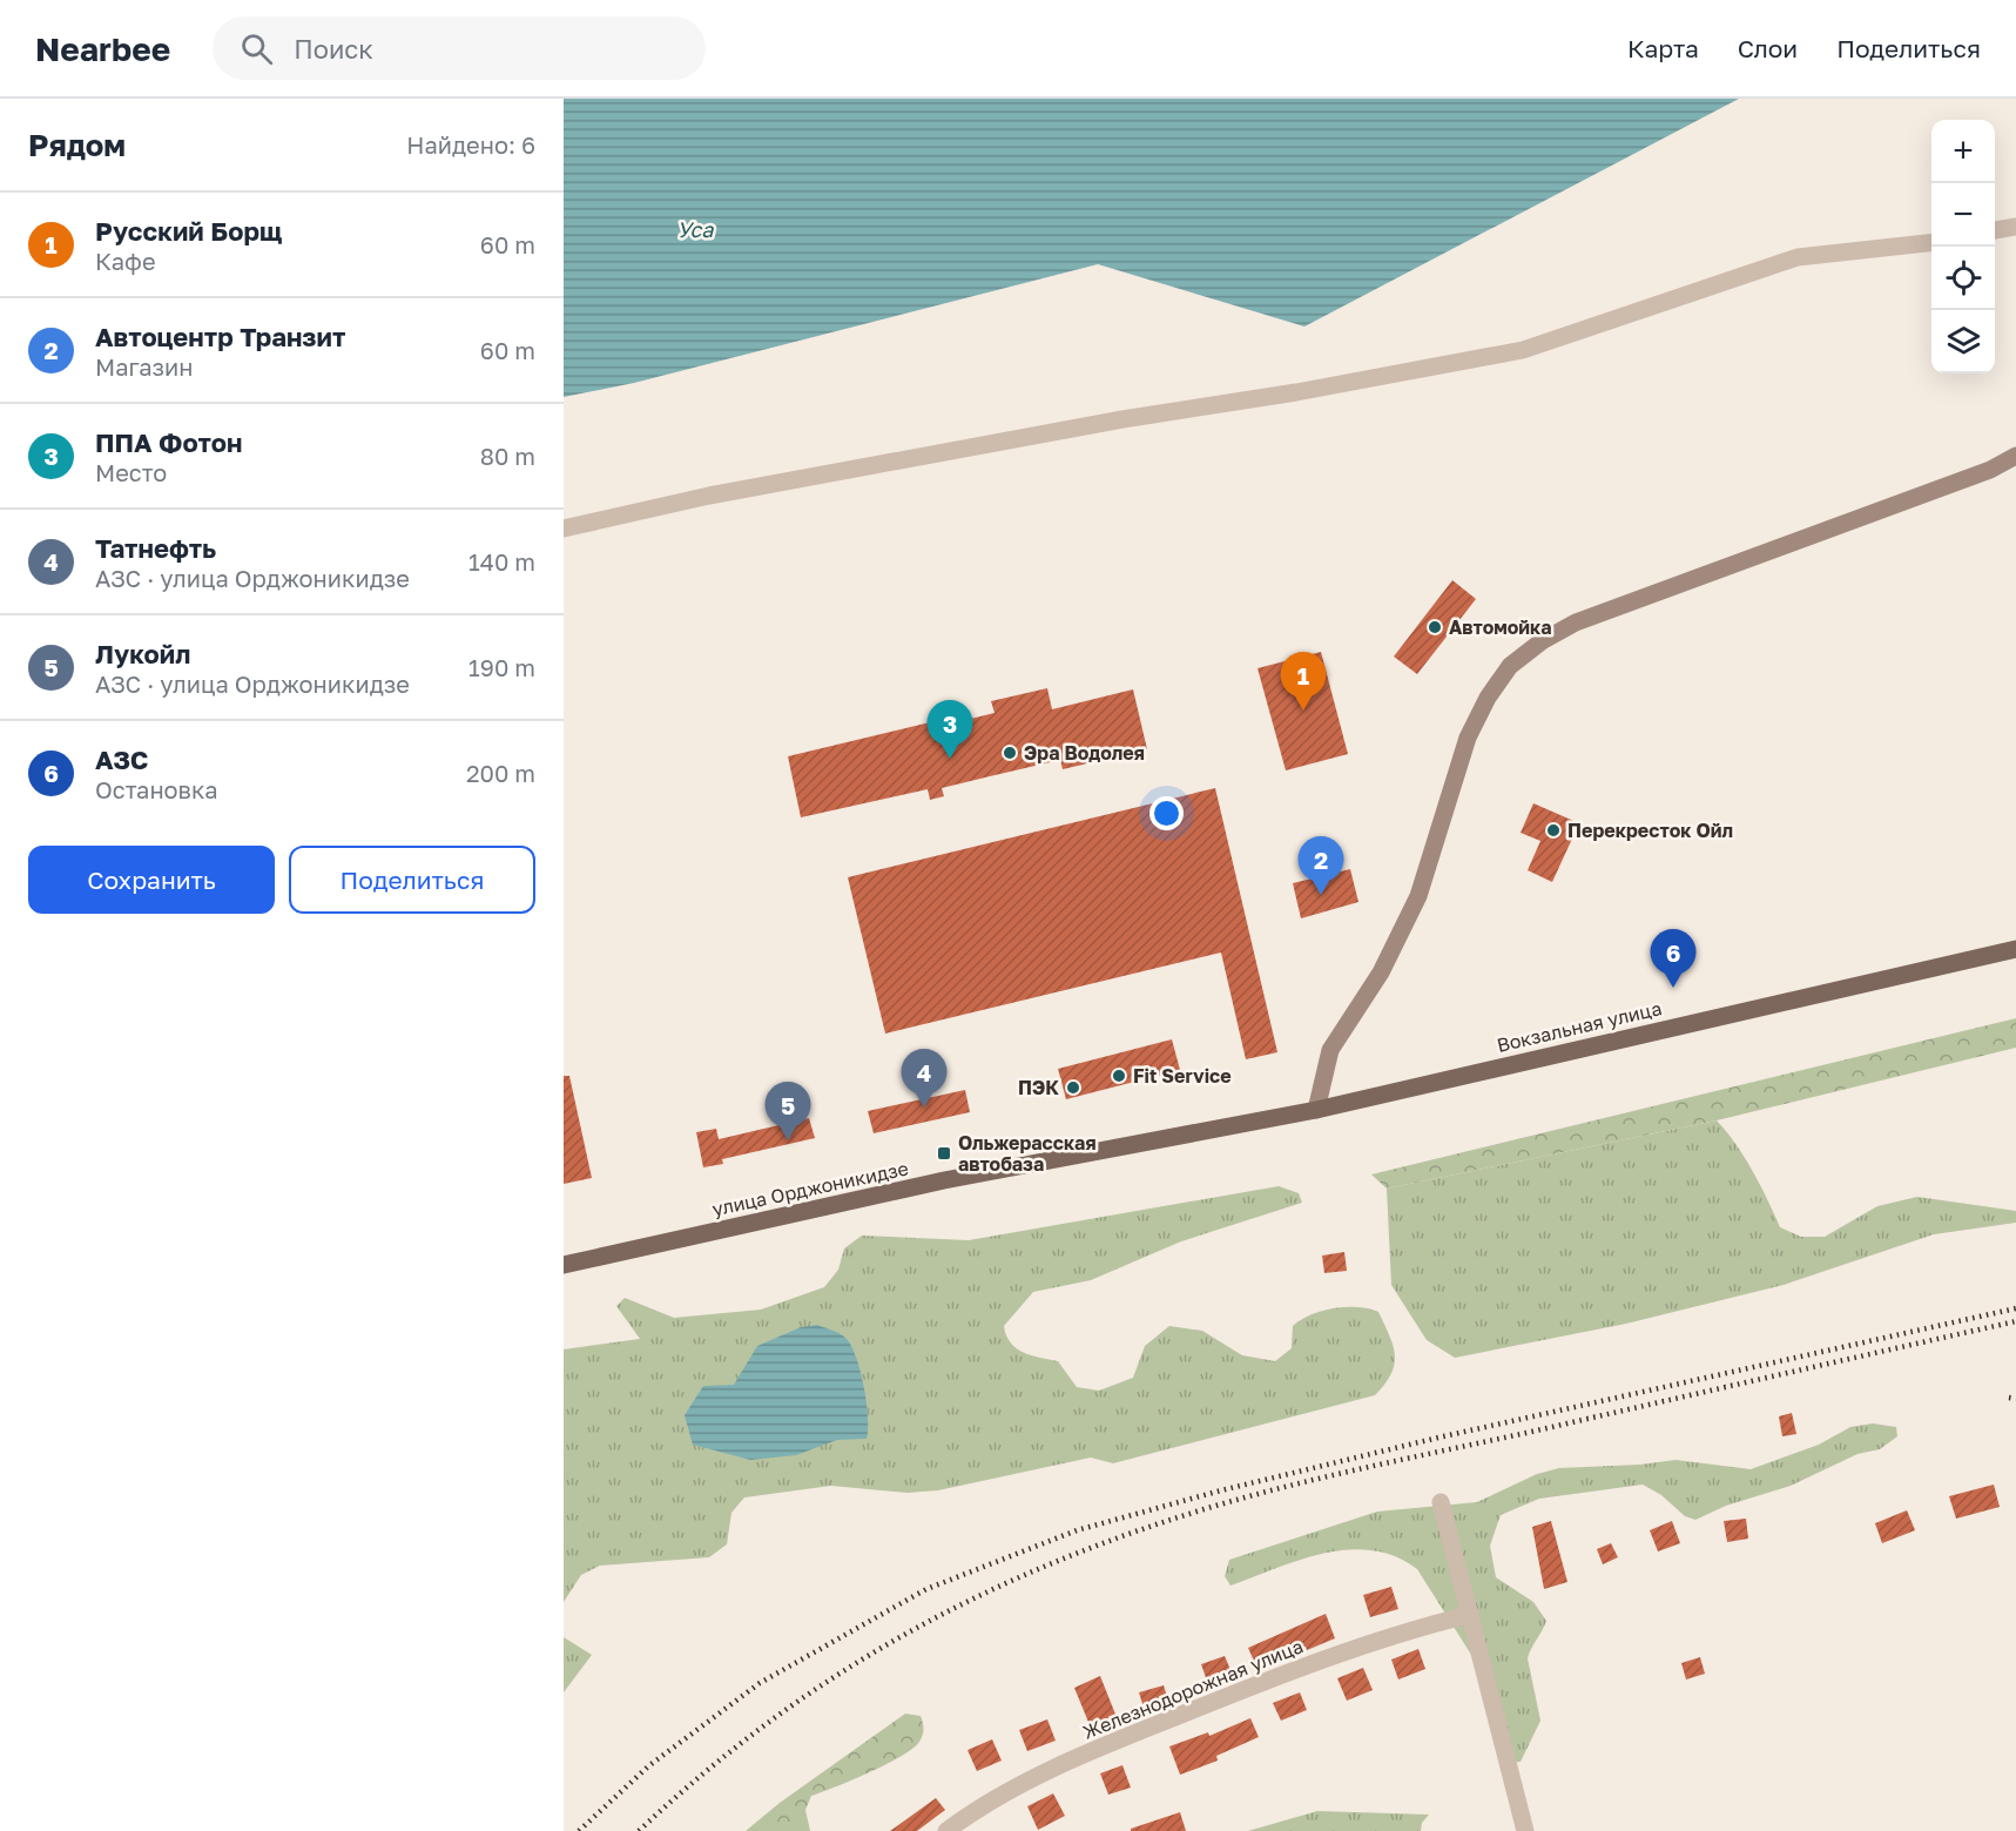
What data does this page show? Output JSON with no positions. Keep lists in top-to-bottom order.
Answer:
{
  "streets": {
    "main road": ["Вокзальная улица", "улица Орджоникидзе"],
    "street": ["Железнодорожная улица"]
  },
  "crossings": [
    ["Вокзальная улица", "улица Орджоникидзе"]
  ],
  "water": ["Уса"],
  "places": {
    "other": [
      "Автомойка",
      "Эра Водолея",
      "Перекресток Ойл",
      "Fit Service",
      "ПЭК"
    ],
    "transit": ["Ольжерасская автобаза"]
  },
  "page": {
    "header": "Nearbee",
    "search": "Поиск",
    "nav": ["Карта", "Слои", "Поделиться"],
    "heading": ["Рядом", "Найдено: 6"],
    "map_buttons": ["+", "−"],
    "list": [
      {
        "mark": "1",
        "name": "Русский Борщ",
        "note": "Кафе",
        "value": "60 m"
      },
      {
        "mark": "2",
        "name": "Автоцентр Транзит",
        "note": "Магазин",
        "value": "60 m"
      },
      {
        "mark": "3",
        "name": "ППА Фотон",
        "note": "Место",
        "value": "80 m"
      },
      {
        "mark": "4",
        "name": "Татнефть",
        "note": "АЗС · улица Орджоникидзе",
        "value": "140 m"
      },
      {
        "mark": "5",
        "name": "Лукойл",
        "note": "АЗС · улица Орджоникидзе",
        "value": "190 m"
      },
      {
        "mark": "6",
        "name": "АЗС",
        "note": "Остановка",
        "value": "200 m"
      }
    ],
    "pins": [
      "1",
      "3",
      "2",
      "6",
      "4",
      "5"
    ],
    "buttons": ["Сохранить", "Поделиться"]
  }
}
